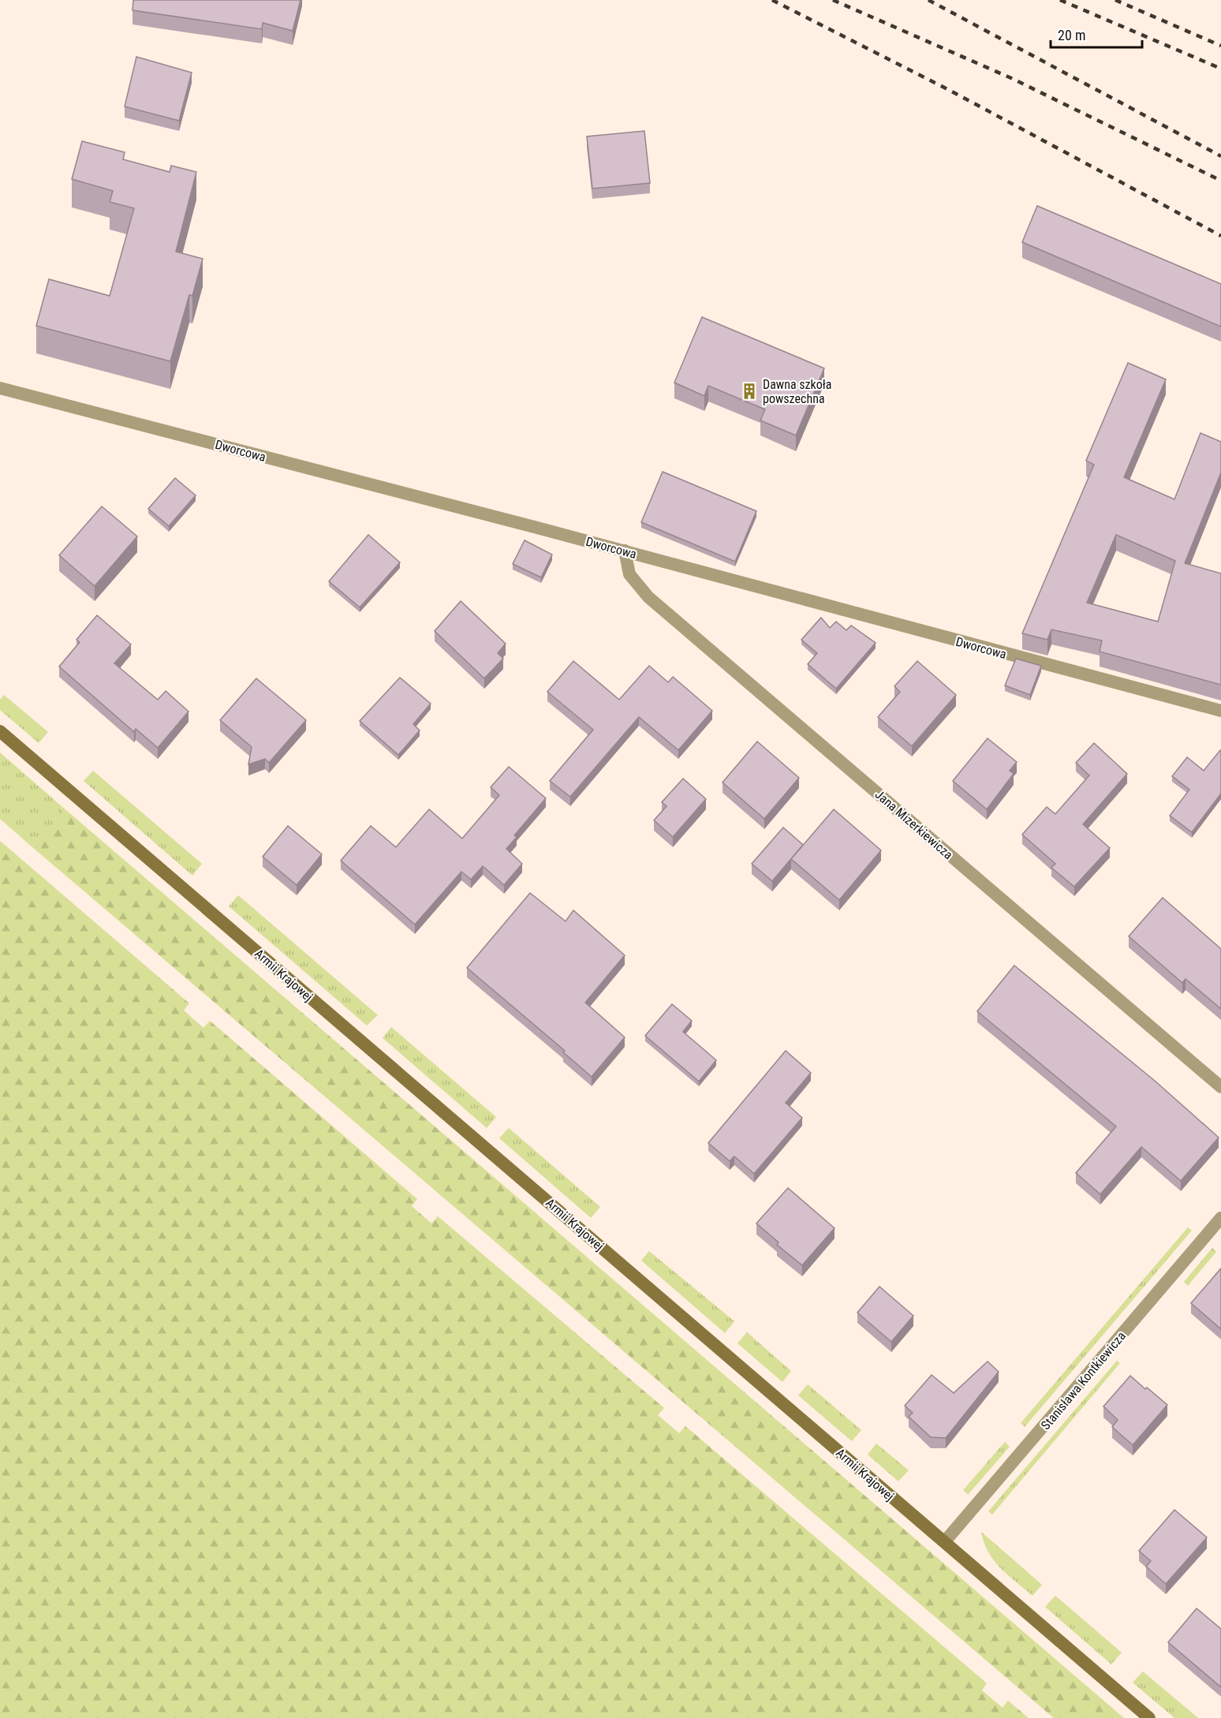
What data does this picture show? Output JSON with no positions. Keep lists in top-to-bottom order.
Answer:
{
  "streets": {
    "main road": ["Armii Krajowej"],
    "street": ["Dworcowa", "Jana Mizerkiewicza", "Stanisława Kontkiewicza"]
  },
  "crossings": [
    ["Dworcowa", "Jana Mizerkiewicza"],
    ["Armii Krajowej", "Stanisława Kontkiewicza"]
  ],
  "places": {
    "building": ["Dawna szkoła powszechna"]
  },
  "scale_bar": "20 m"
}
